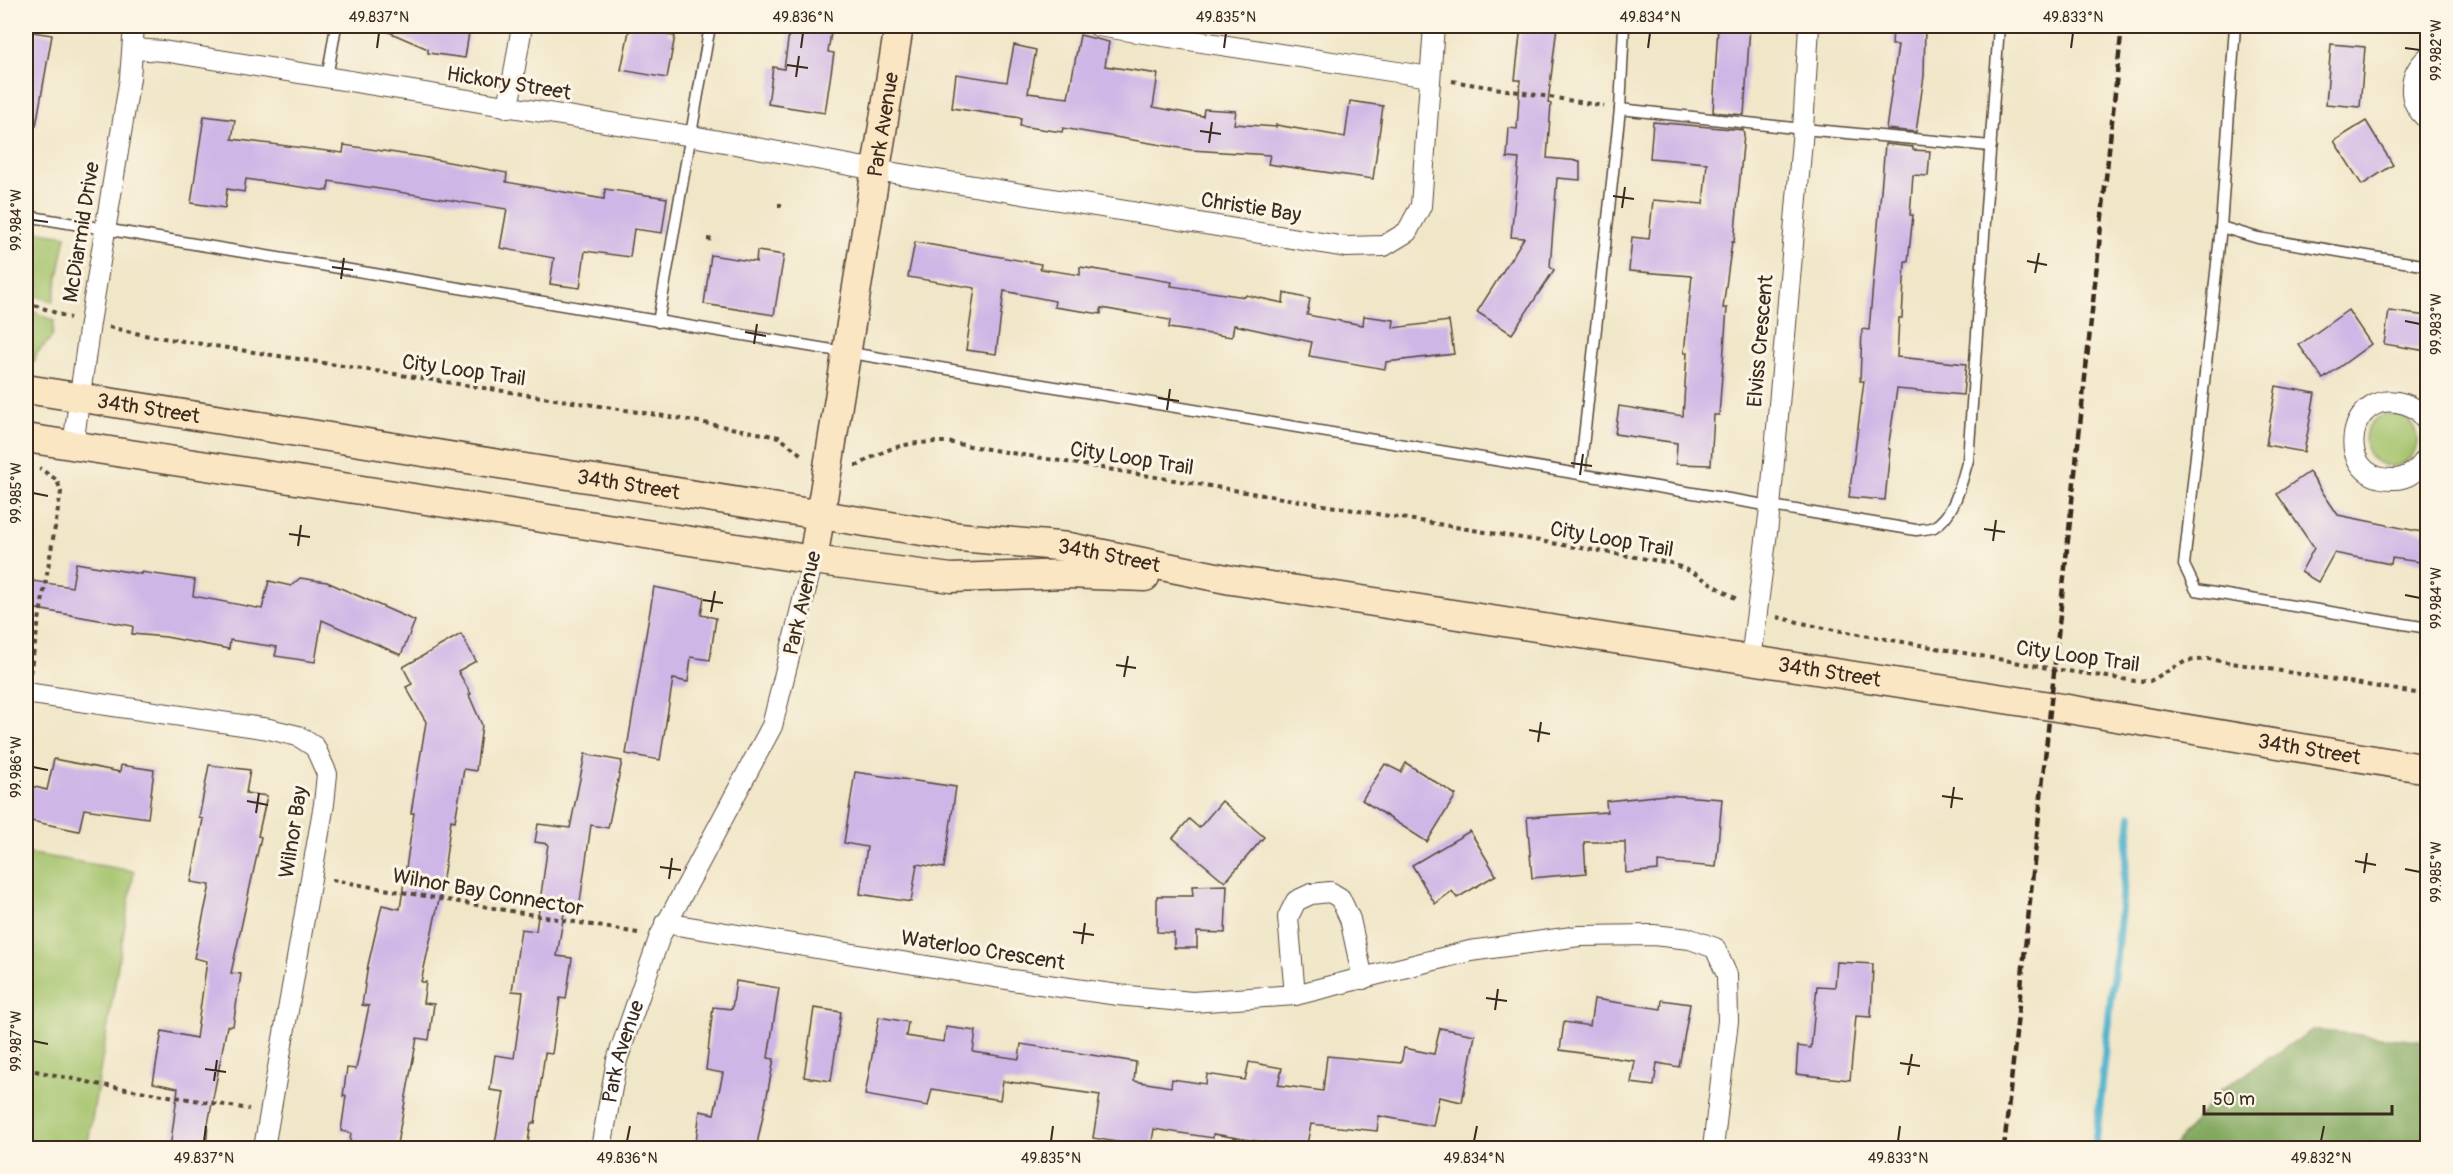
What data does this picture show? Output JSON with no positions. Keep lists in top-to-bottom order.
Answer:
{
  "streets": {
    "main road": ["Park Avenue", "34th Street"],
    "street": [
      "Hickory Street",
      "Christie Bay",
      "McDiarmid Drive",
      "Elviss Crescent",
      "Wilnor Bay",
      "Waterloo Crescent"
    ],
    "path": ["City Loop Trail", "Wilnor Bay Connector"]
  },
  "crossings": [
    ["Hickory Street", "Park Avenue"],
    ["Hickory Street", "Christie Bay"],
    ["Hickory Street", "McDiarmid Drive"],
    ["Park Avenue", "Christie Bay"],
    ["Park Avenue", "34th Street"],
    ["Park Avenue", "Wilnor Bay Connector"],
    ["Park Avenue", "Waterloo Crescent"],
    ["McDiarmid Drive", "34th Street"],
    ["Elviss Crescent", "City Loop Trail"],
    ["Elviss Crescent", "34th Street"],
    ["Wilnor Bay", "Wilnor Bay Connector"],
    ["Wilnor Bay Connector", "Waterloo Crescent"]
  ],
  "scale_bar": "50 m",
  "coordinates": [
    "49.837°N",
    "49.836°N",
    "49.835°N",
    "49.834°N",
    "49.833°N",
    "99.982°W",
    "99.984°W",
    "99.983°W",
    "99.985°W",
    "99.986°W",
    "99.987°W",
    "49.832°N"
  ]
}
